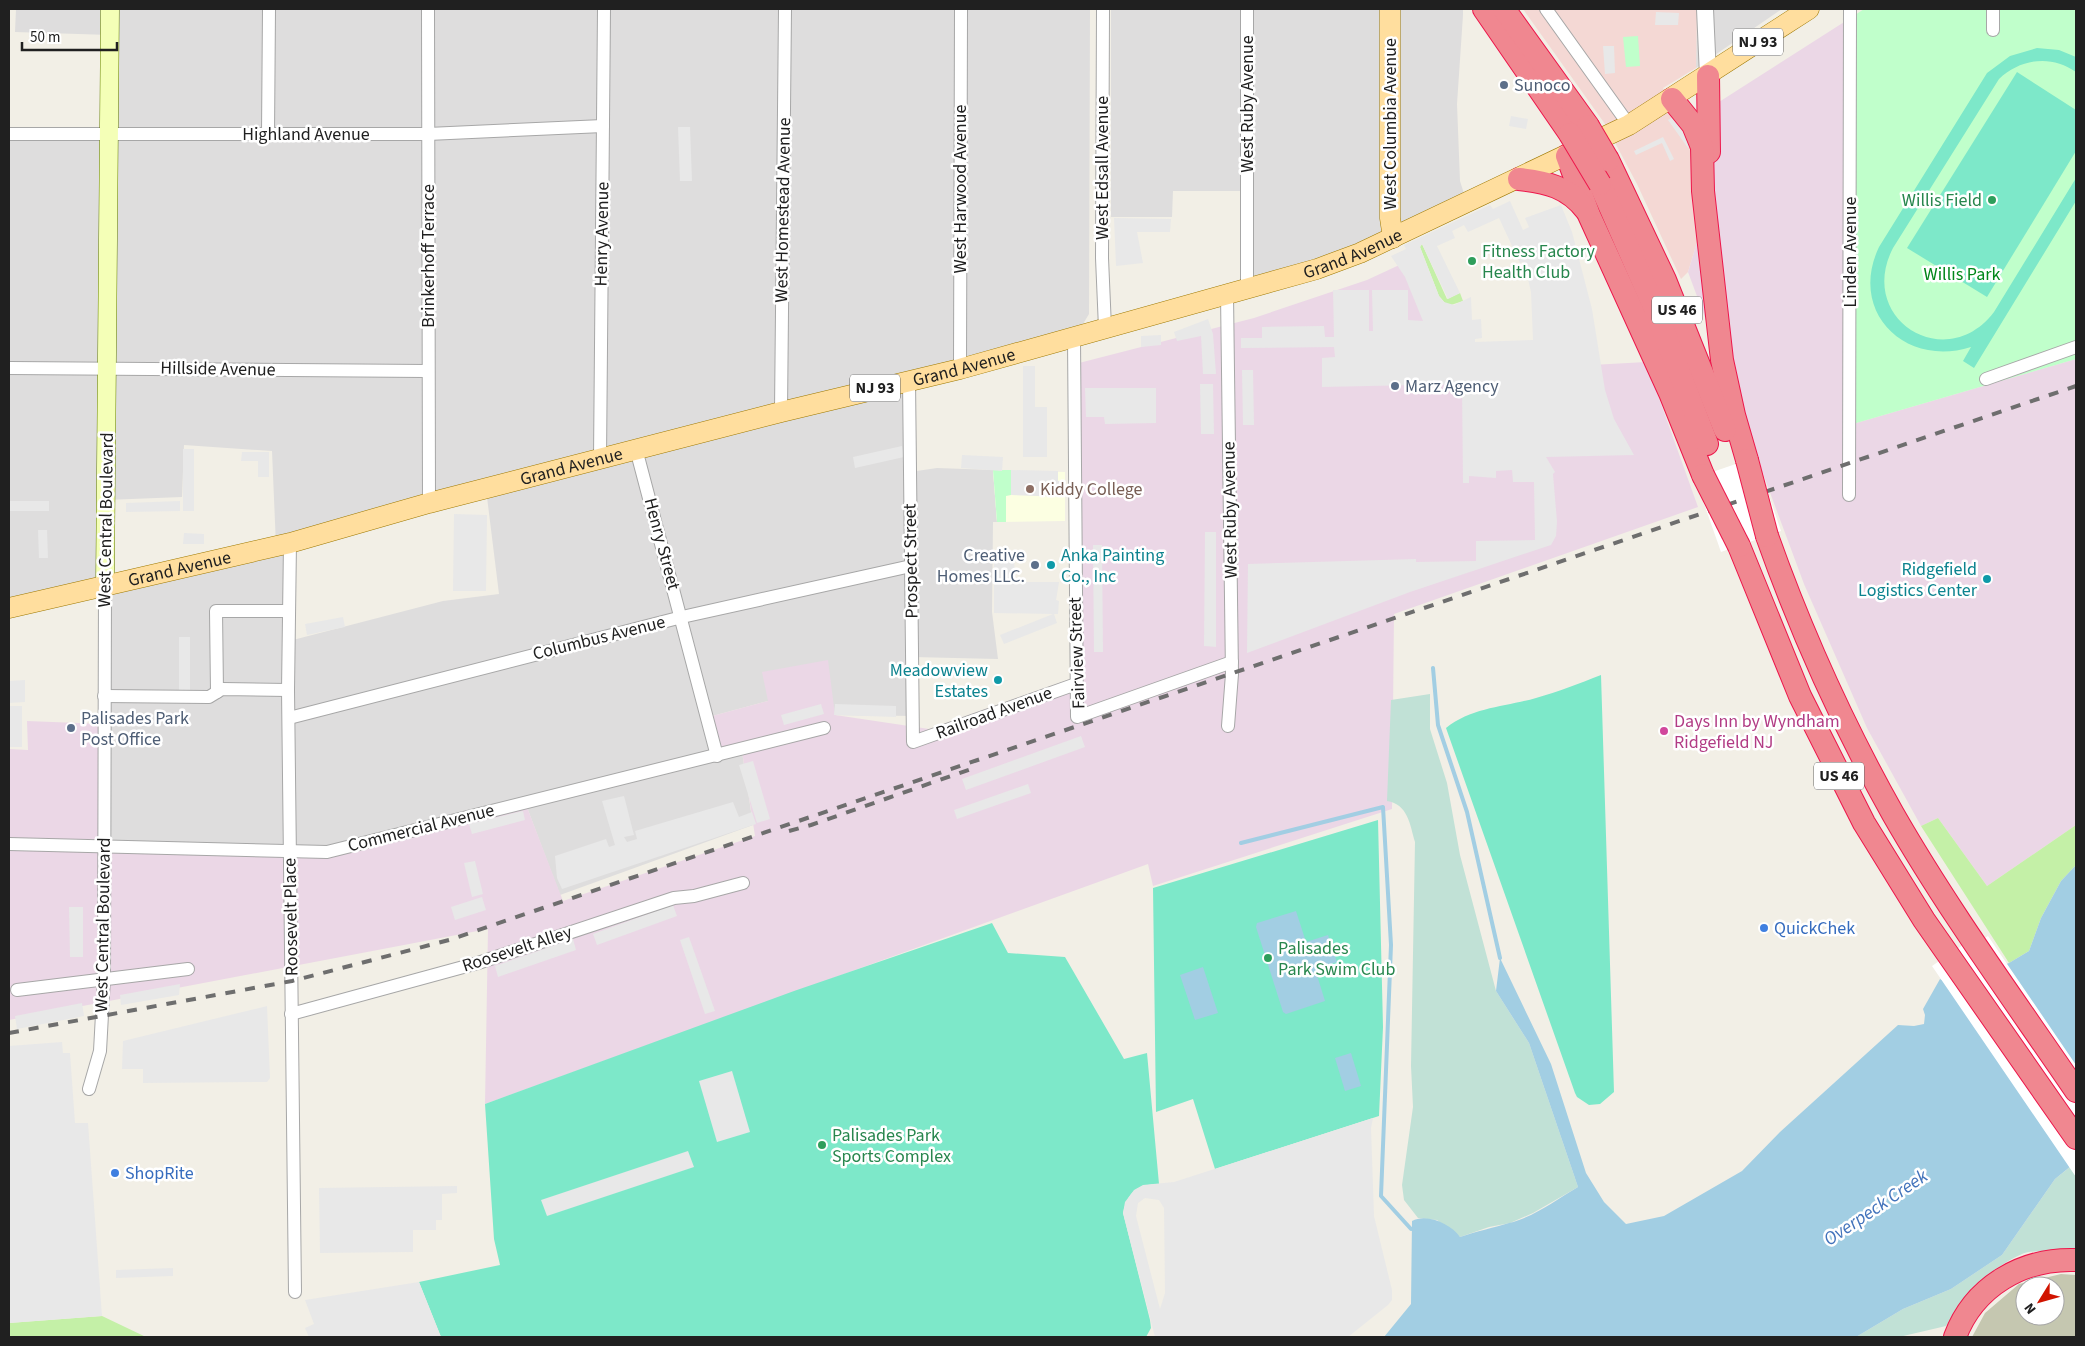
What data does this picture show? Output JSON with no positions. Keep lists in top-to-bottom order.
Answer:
{
  "streets": {
    "highway": ["US 46"],
    "main road": [
      "NJ 93",
      "West Columbia Avenue",
      "Grand Avenue",
      "West Central Boulevard"
    ],
    "street": [
      "West Ruby Avenue",
      "Highland Avenue",
      "West Edsall Avenue",
      "West Harwood Avenue",
      "West Homestead Avenue",
      "Henry Avenue",
      "Linden Avenue",
      "Brinkerhoff Terrace",
      "Hillside Avenue",
      "Henry Street",
      "Prospect Street",
      "Columbus Avenue",
      "Fairview Street",
      "Railroad Avenue",
      "Commercial Avenue",
      "Roosevelt Place",
      "Roosevelt Alley"
    ]
  },
  "crossings": [
    ["West Ruby Avenue", "Grand Avenue"],
    ["West Ruby Avenue", "Fairview Street"],
    ["West Columbia Avenue", "Grand Avenue"],
    ["Highland Avenue", "Henry Avenue"],
    ["Highland Avenue", "Brinkerhoff Terrace"],
    ["Highland Avenue", "West Central Boulevard"],
    ["West Edsall Avenue", "Grand Avenue"],
    ["West Harwood Avenue", "Grand Avenue"],
    ["West Homestead Avenue", "Grand Avenue"],
    ["Henry Avenue", "Grand Avenue"],
    ["Grand Avenue", "Brinkerhoff Terrace"],
    ["Grand Avenue", "West Central Boulevard"],
    ["Grand Avenue", "Henry Street"],
    ["Grand Avenue", "Prospect Street"],
    ["Grand Avenue", "Fairview Street"],
    ["Grand Avenue", "Roosevelt Place"],
    ["Brinkerhoff Terrace", "Hillside Avenue"],
    ["Hillside Avenue", "West Central Boulevard"],
    ["West Central Boulevard", "Commercial Avenue"],
    ["Henry Street", "Columbus Avenue"],
    ["Henry Street", "Commercial Avenue"],
    ["Prospect Street", "Columbus Avenue"],
    ["Prospect Street", "Railroad Avenue"],
    ["Columbus Avenue", "Roosevelt Place"],
    ["Fairview Street", "Railroad Avenue"],
    ["Commercial Avenue", "Roosevelt Place"],
    ["Roosevelt Place", "Roosevelt Alley"]
  ],
  "water": ["Overpeck Creek"],
  "parks": ["Willis Park"],
  "places": [
    "Sunoco",
    "Willis Field",
    "Fitness Factory Health Club",
    "Marz Agency",
    "Kiddy College",
    "Creative Homes LLC.",
    "Anka Painting Co., Inc",
    "Ridgefield Logistics Center",
    "Meadowview Estates",
    "Palisades Park Post Office",
    "Days Inn by Wyndham Ridgefield NJ",
    "QuickChek",
    "Palisades Park Swim Club",
    "Palisades Park Sports Complex",
    "ShopRite"
  ],
  "scale_bar": "50 m",
  "north": "bottom left"
}
